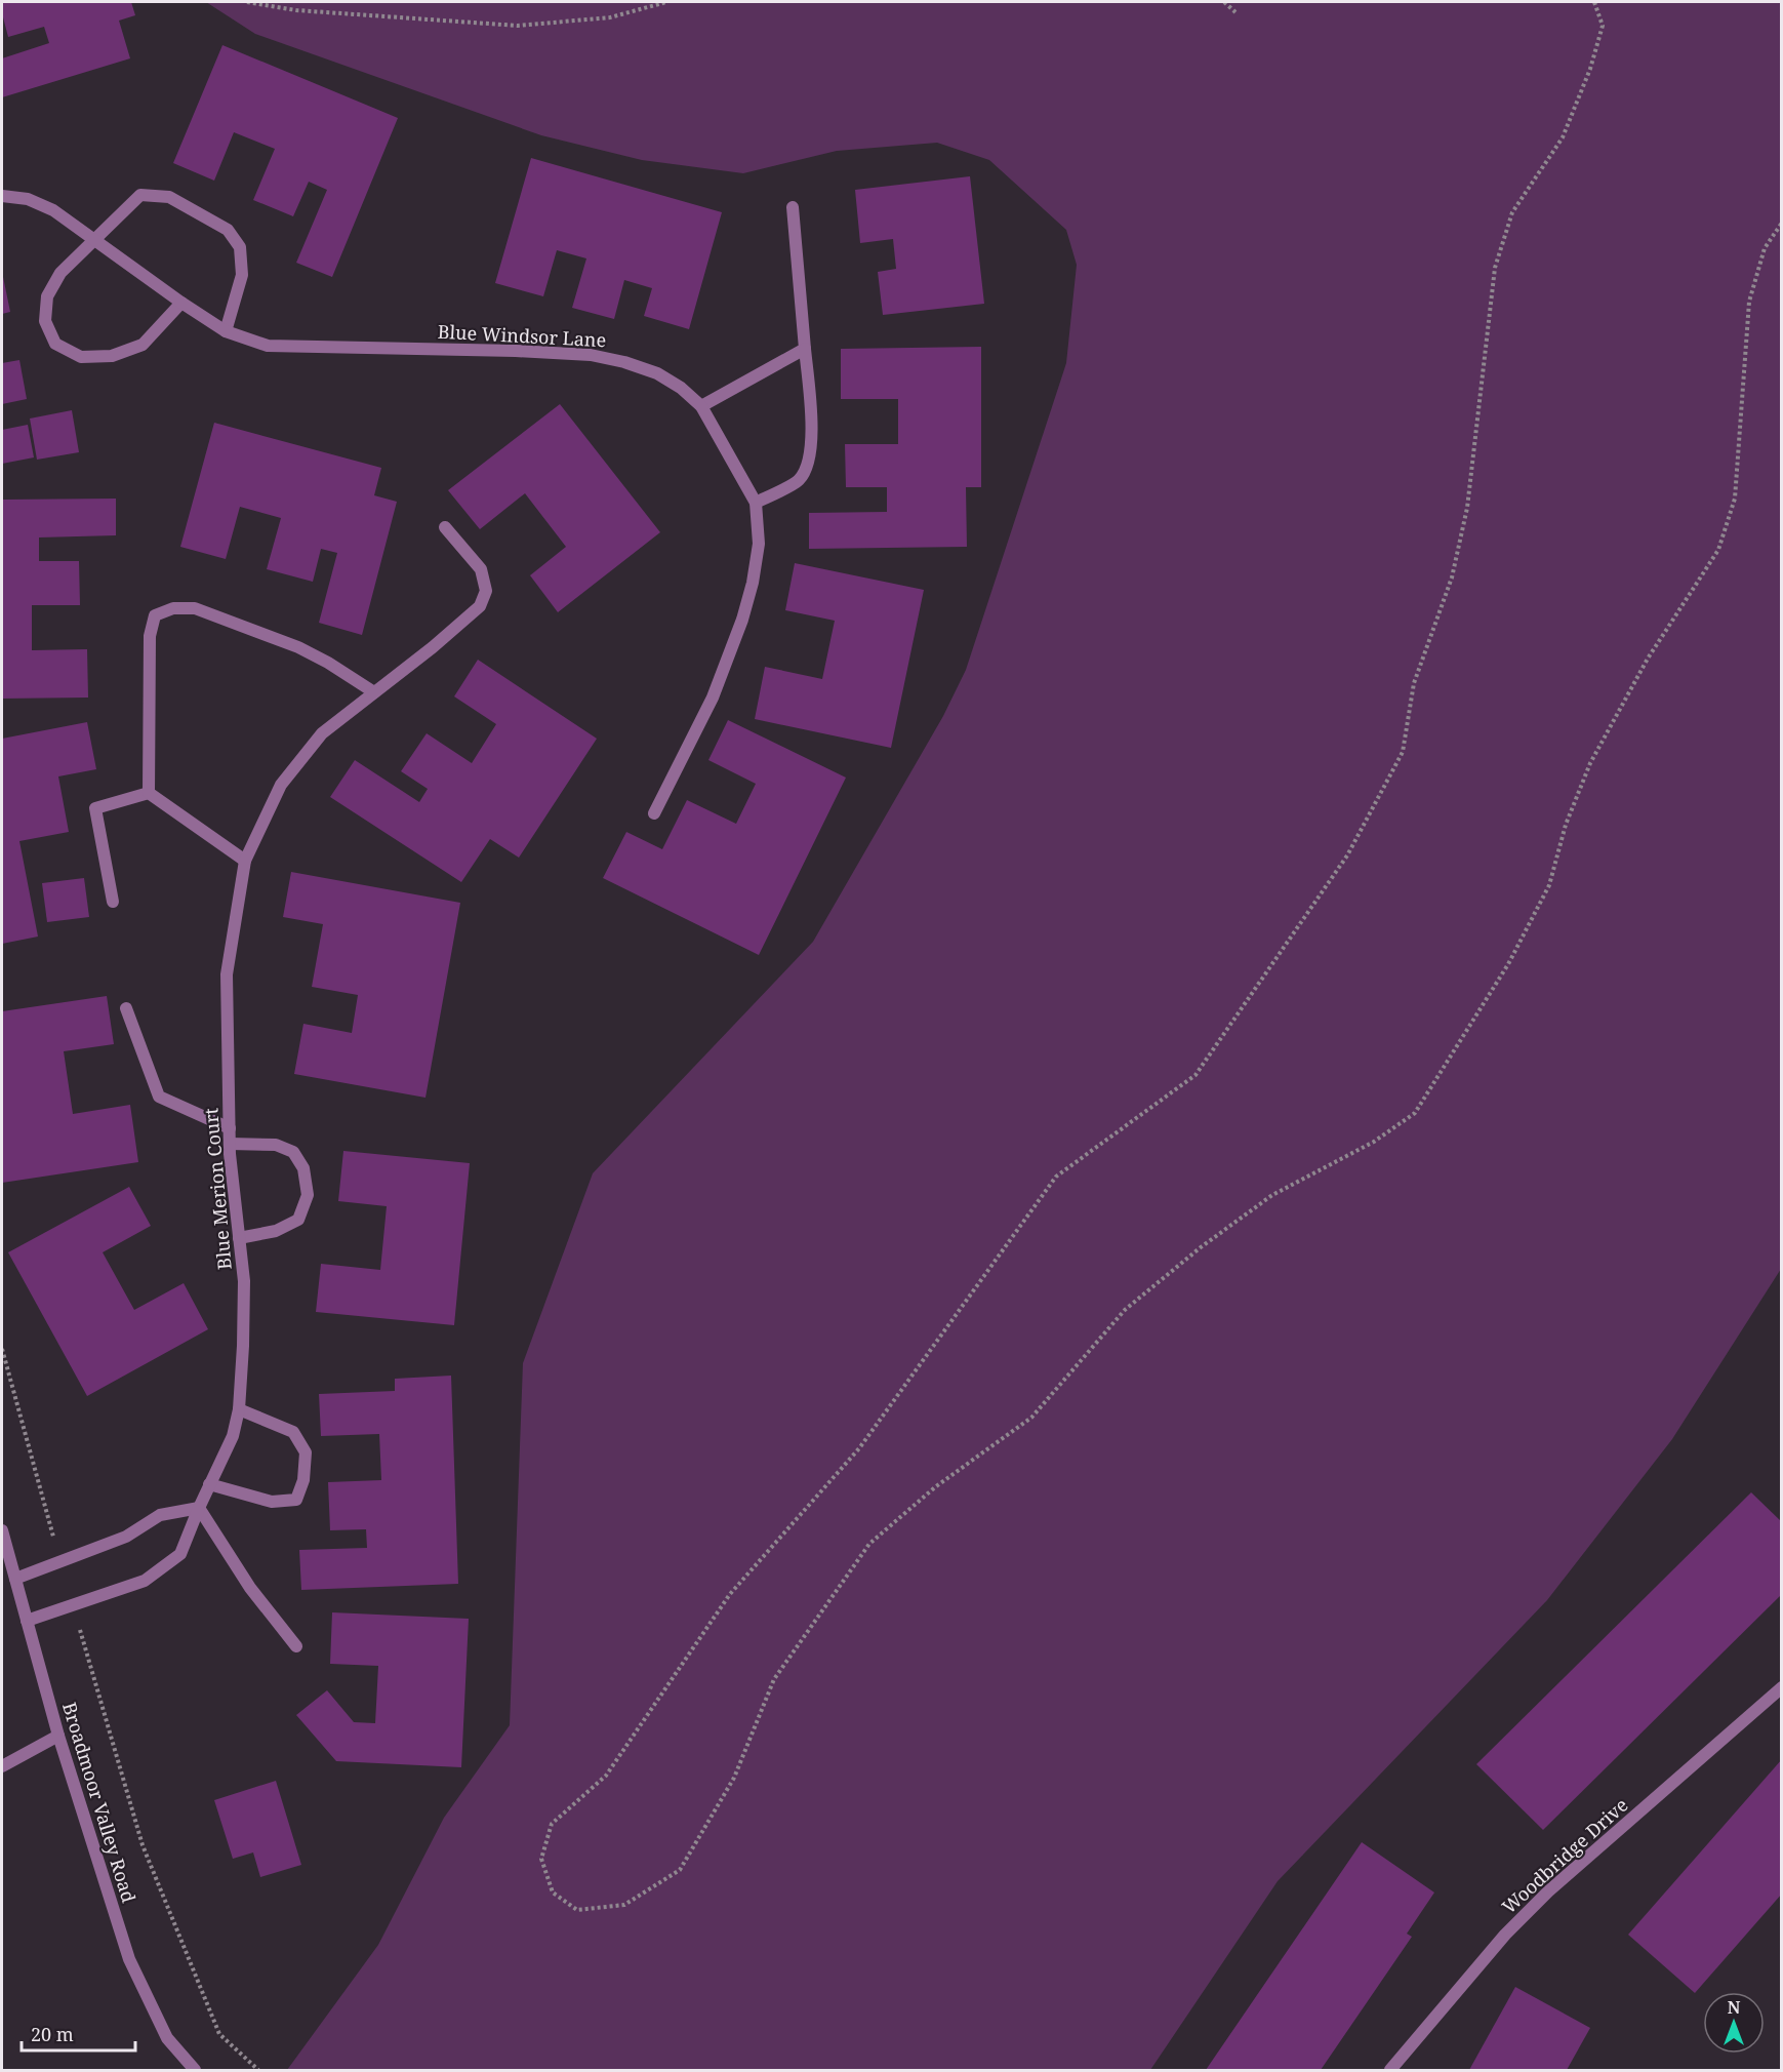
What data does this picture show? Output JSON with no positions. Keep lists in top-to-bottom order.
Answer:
{
  "streets": {
    "street": [
      "Blue Windsor Lane",
      "Blue Merion Court",
      "Broadmoor Valley Road",
      "Woodbridge Drive"
    ]
  },
  "crossings": [
    ["Blue Merion Court", "Broadmoor Valley Road"]
  ],
  "scale_bar": "20 m",
  "north": "top"
}
